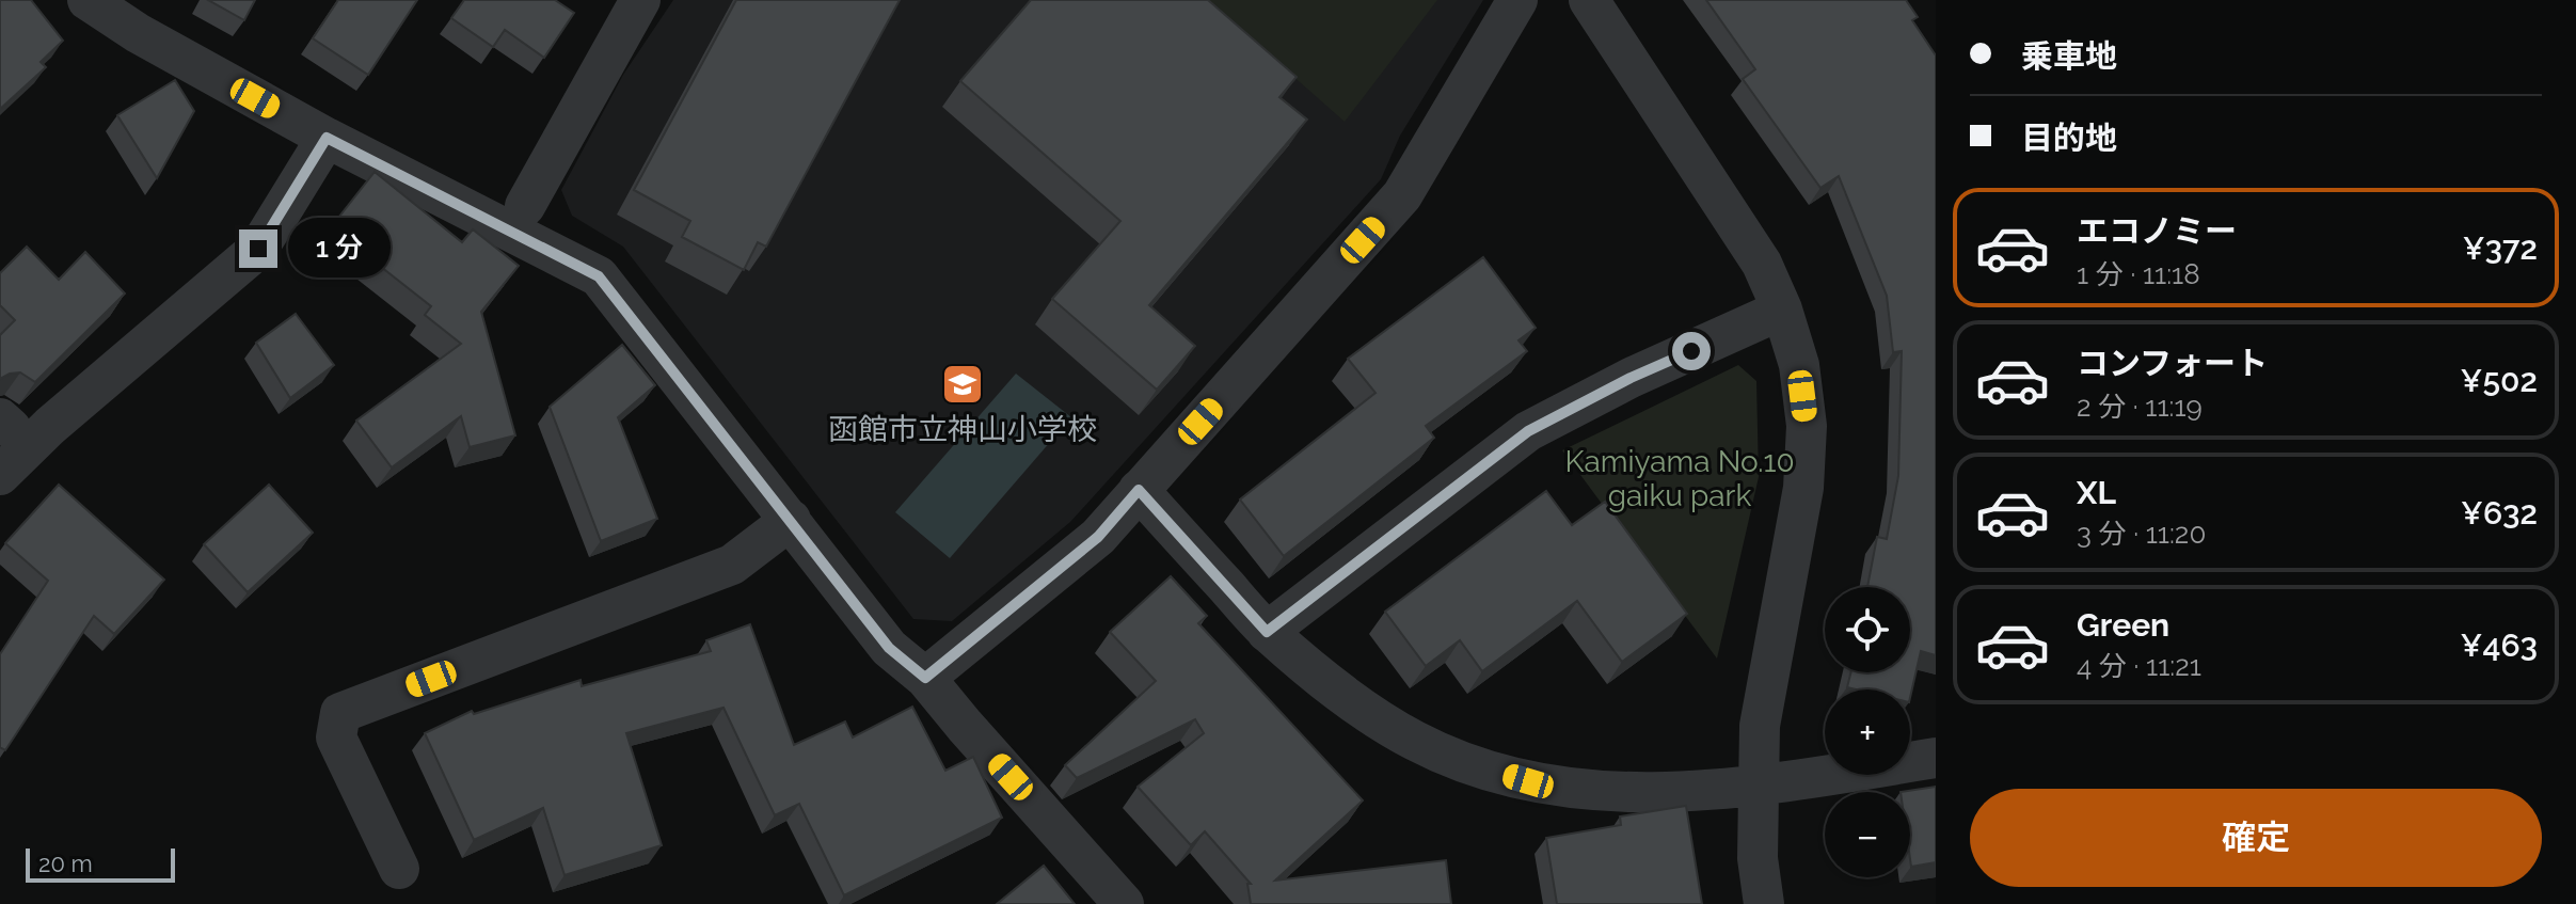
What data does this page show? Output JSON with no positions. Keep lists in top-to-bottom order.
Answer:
{
  "parks": ["Kamiyama No.10 gaiku park"],
  "places": {
    "school or university": ["函館市立神山小学校"]
  },
  "scale_bar": "20 m",
  "page": {
    "banner": ["乗車地", "目的地"],
    "list": [
      {
        "name": "エコノミー",
        "note": "1 分 · 11:18",
        "value": "¥372"
      },
      {
        "name": "コンフォート",
        "note": "2 分 · 11:19",
        "value": "¥502"
      },
      {
        "name": "XL",
        "note": "3 分 · 11:20",
        "value": "¥632"
      },
      {
        "name": "Green",
        "note": "4 分 · 11:21",
        "value": "¥463"
      }
    ],
    "bubble": "1 分",
    "map_buttons": ["+", "−"],
    "buttons": "確定",
    "scale": "20 m"
  }
}
